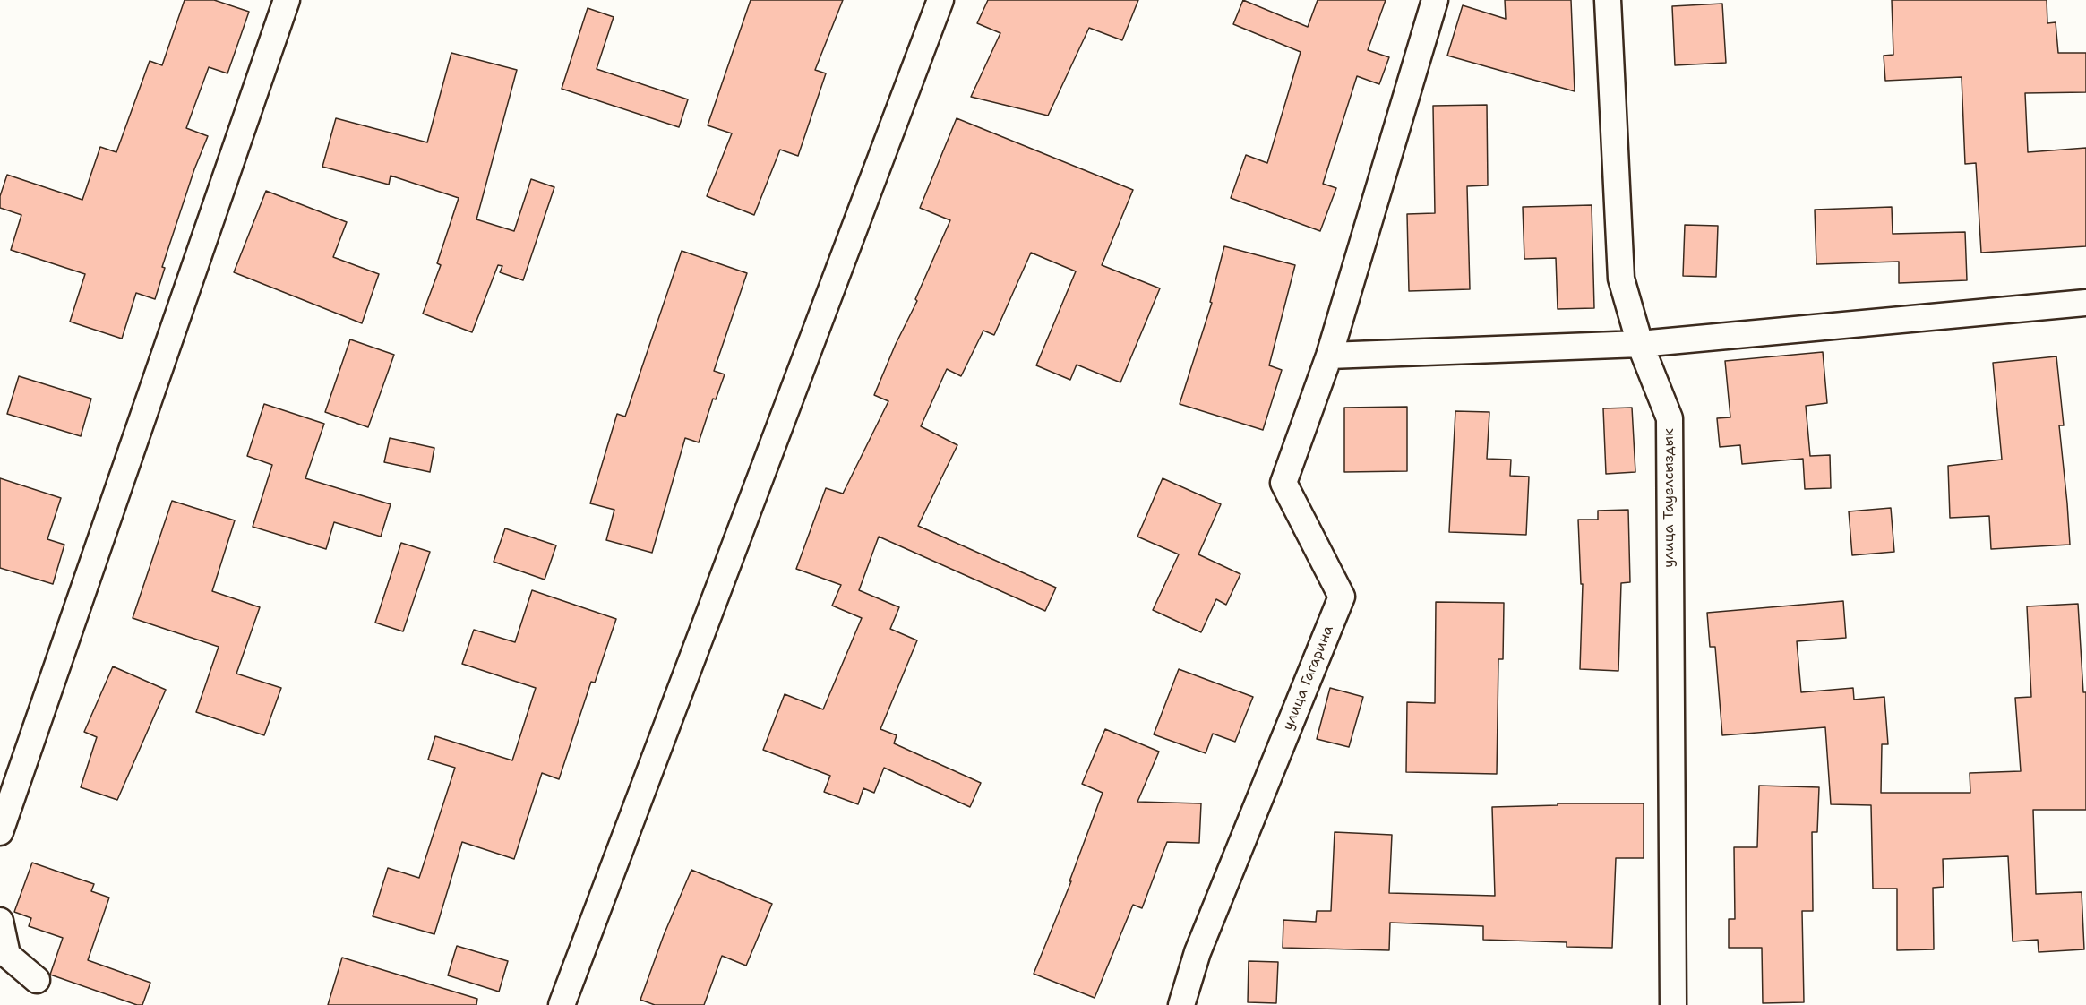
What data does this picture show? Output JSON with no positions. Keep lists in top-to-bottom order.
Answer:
{
  "streets": {
    "street": ["улица Тауелсыздык", "улица Гагарина"]
  }
}
